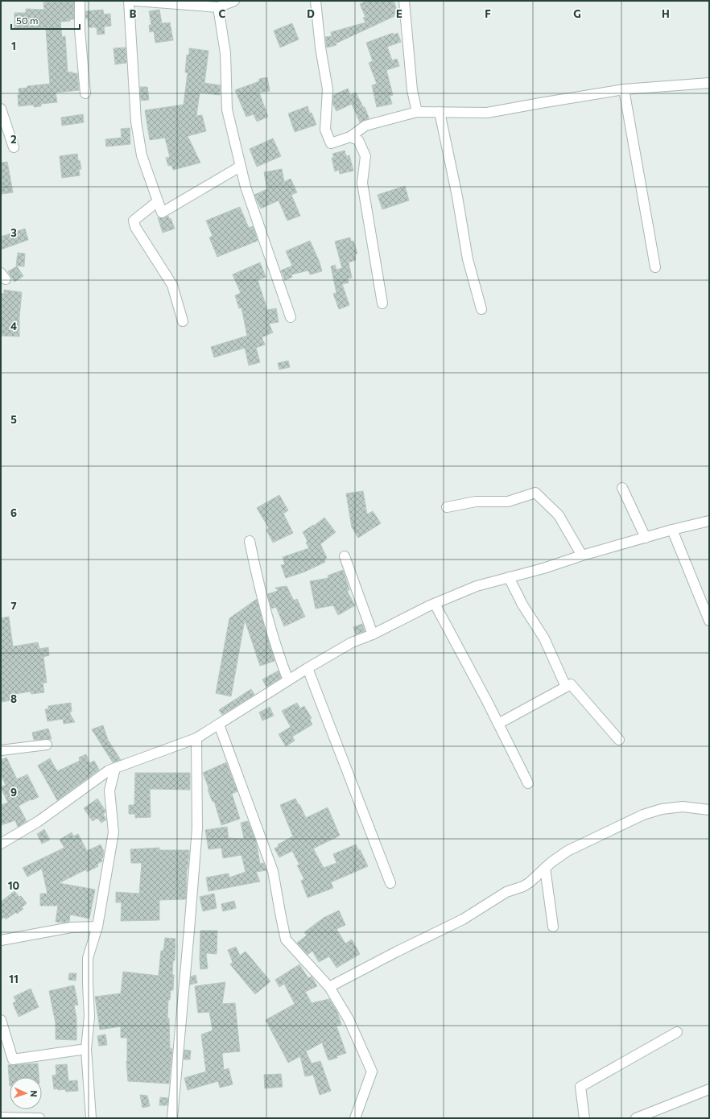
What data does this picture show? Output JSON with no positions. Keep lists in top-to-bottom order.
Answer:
{
  "scale_bar": "50 m",
  "north": "right",
  "grid": {
    "columns": [
      "B",
      "C",
      "D",
      "E",
      "F",
      "G",
      "H"
    ],
    "rows": [
      "1",
      "2",
      "3",
      "4",
      "5",
      "6",
      "7",
      "8",
      "9",
      "10",
      "11"
    ]
  }
}
